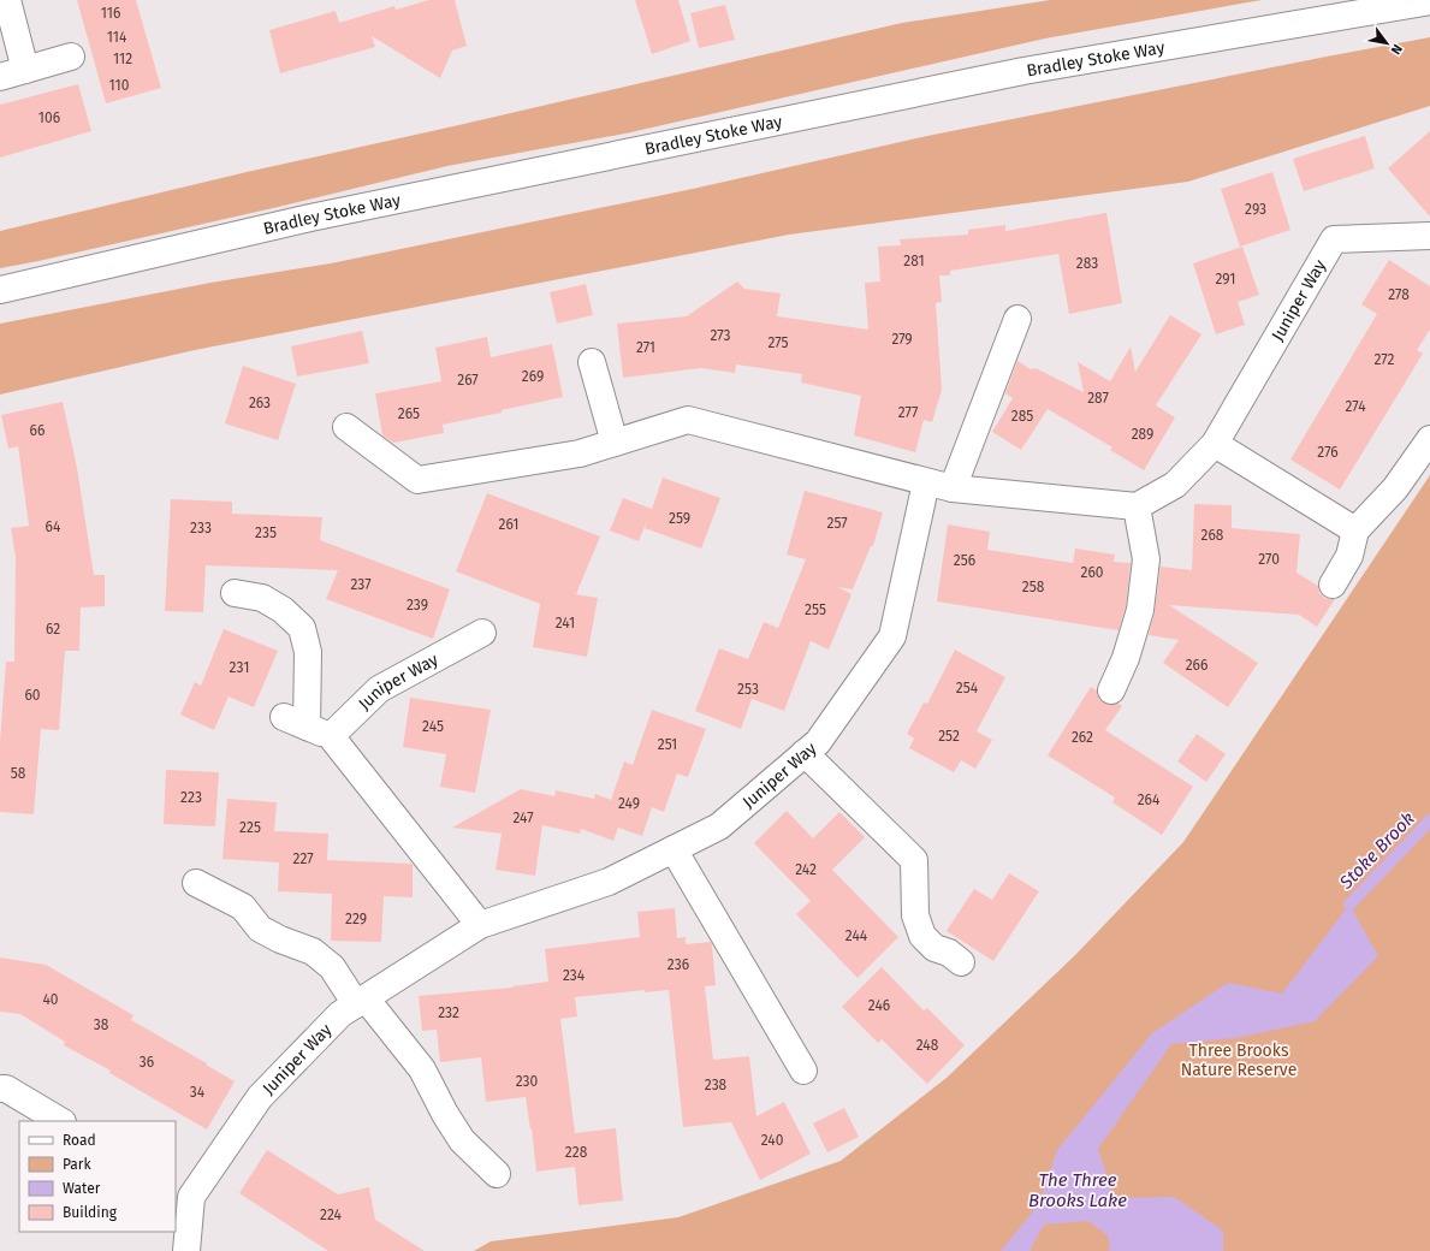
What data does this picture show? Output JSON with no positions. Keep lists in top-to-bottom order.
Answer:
{
  "streets": {
    "street": ["Bradley Stoke Way", "Juniper Way"]
  },
  "water": ["Stoke Brook", "The Three Brooks Lake"],
  "parks": ["Three Brooks Nature Reserve"],
  "house_numbers": [
    "116",
    "114",
    "112",
    "110",
    "106",
    "293",
    "281",
    "283",
    "291",
    "278",
    "273",
    "279",
    "275",
    "271",
    "272",
    "269",
    "267",
    "287",
    "263",
    "274",
    "277",
    "265",
    "285",
    "66",
    "289",
    "276",
    "259",
    "257",
    "261",
    "64",
    "233",
    "235",
    "268",
    "270",
    "256",
    "260",
    "237",
    "258",
    "239",
    "255",
    "241",
    "62",
    "266",
    "231",
    "254",
    "253",
    "60",
    "245",
    "252",
    "262",
    "251",
    "58",
    "223",
    "264",
    "249",
    "247",
    "225",
    "227",
    "242",
    "229",
    "244",
    "236",
    "234",
    "40",
    "246",
    "232",
    "38",
    "248",
    "36",
    "230",
    "238",
    "34",
    "240",
    "228",
    "224"
  ],
  "legend": [
    "Road",
    "Park",
    "Water",
    "Building"
  ],
  "north": "bottom right"
}
